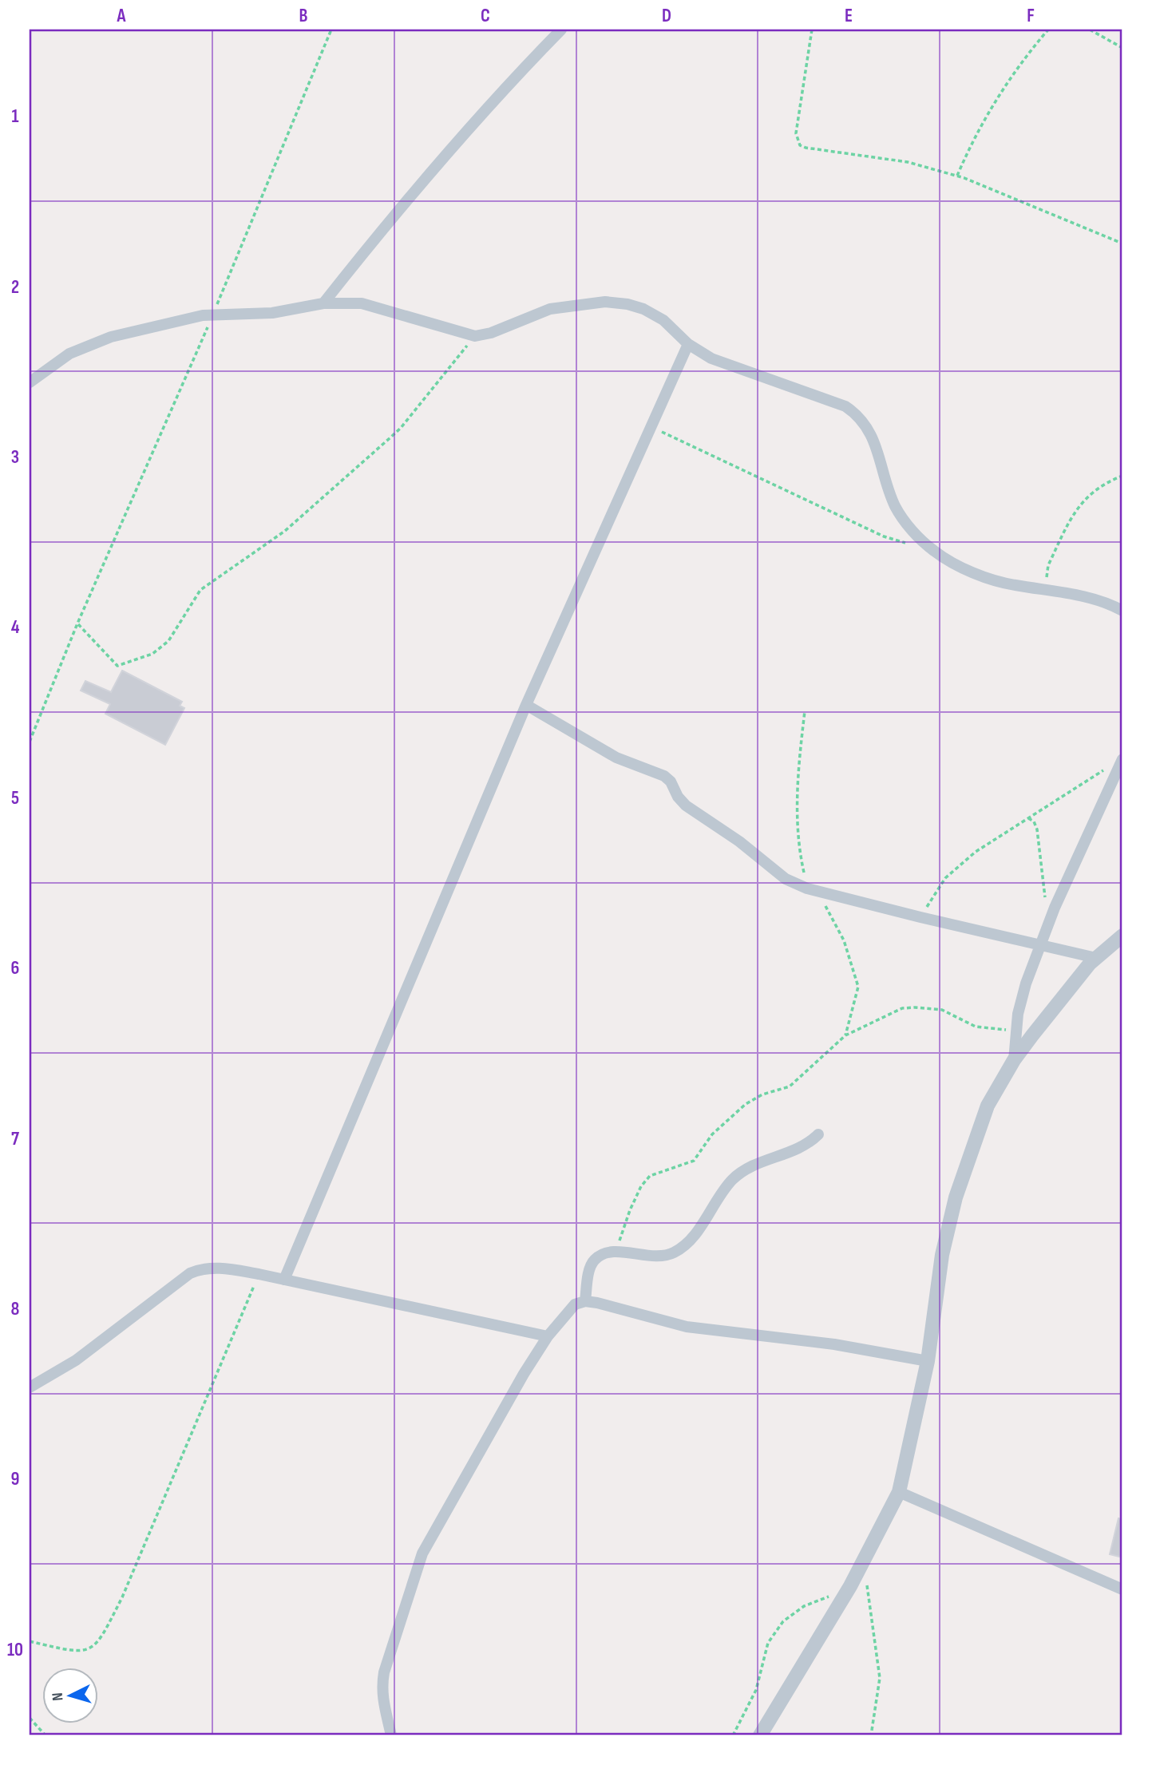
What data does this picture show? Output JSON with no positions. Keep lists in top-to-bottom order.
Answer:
{
  "north": "left",
  "grid": {
    "columns": [
      "A",
      "B",
      "C",
      "D",
      "E",
      "F"
    ],
    "rows": [
      "1",
      "2",
      "3",
      "4",
      "5",
      "6",
      "7",
      "8",
      "9",
      "10"
    ]
  }
}
